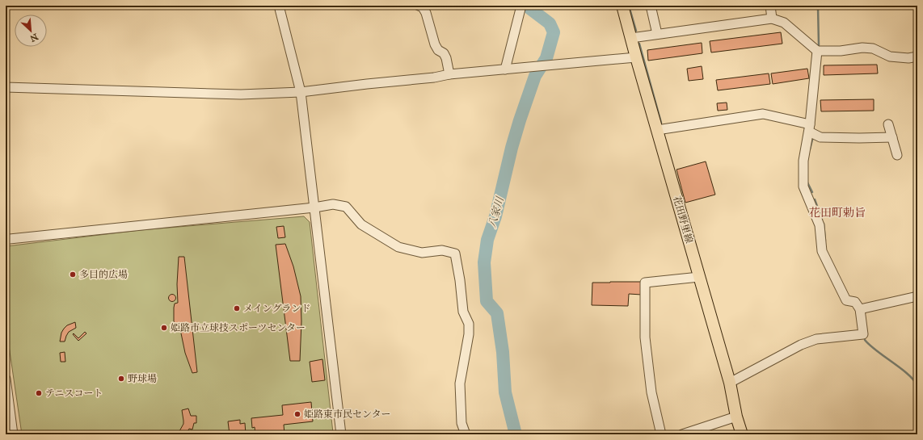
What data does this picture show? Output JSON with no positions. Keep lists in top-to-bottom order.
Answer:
{
  "streets": {
    "main road": ["花田野里線"]
  },
  "districts": ["花田町勅旨"],
  "water": ["八家川"],
  "places": [
    "多目的広場",
    "メイングランド",
    "姫路市立球技スポーツセンター",
    "野球場",
    "テニスコート",
    "姫路東市民センター"
  ],
  "north": "bottom right"
}
